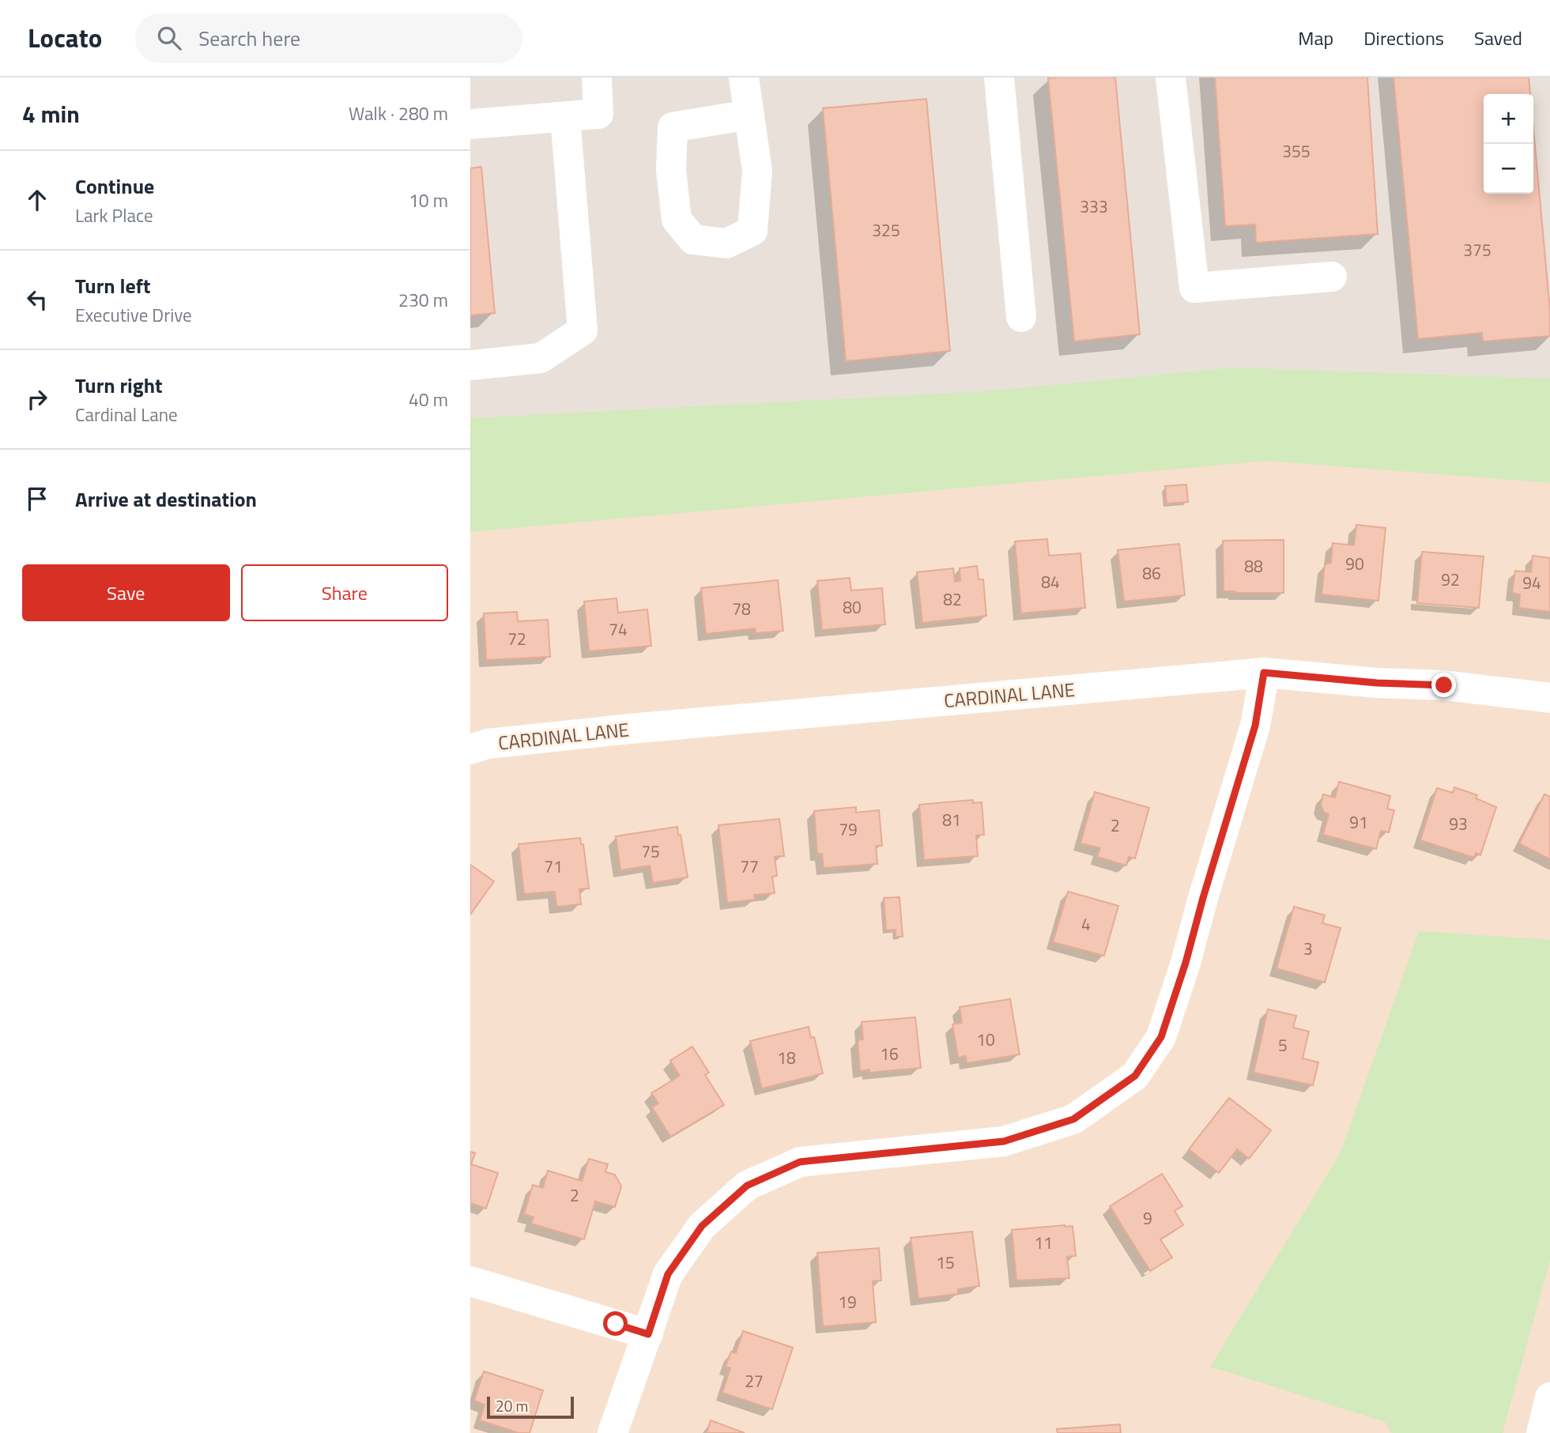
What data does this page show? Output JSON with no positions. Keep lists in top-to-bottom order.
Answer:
{
  "streets": {
    "street": ["CARDINAL LANE"]
  },
  "house_numbers": [
    "355",
    "333",
    "325",
    "375",
    "90",
    "88",
    "86",
    "92",
    "84",
    "94",
    "82",
    "80",
    "78",
    "74",
    "72",
    "81",
    "91",
    "93",
    "2",
    "79",
    "75",
    "71",
    "77",
    "4",
    "3",
    "10",
    "5",
    "16",
    "18",
    "2",
    "9",
    "11",
    "15",
    "19",
    "27"
  ],
  "scale_bar": "20 m",
  "page": {
    "header": "Locato",
    "search": "Search here",
    "nav": ["Map", "Directions", "Saved"],
    "heading": ["4 min", "Walk · 280 m"],
    "map_buttons": ["+", "−"],
    "list": [
      ["Continue", "Lark Place", "10 m"],
      ["Turn left", "Executive Drive", "230 m"],
      ["Turn right", "Cardinal Lane", "40 m"],
      "Arrive at destination"
    ],
    "buttons": ["Save", "Share"],
    "scale": "20 m"
  }
}
